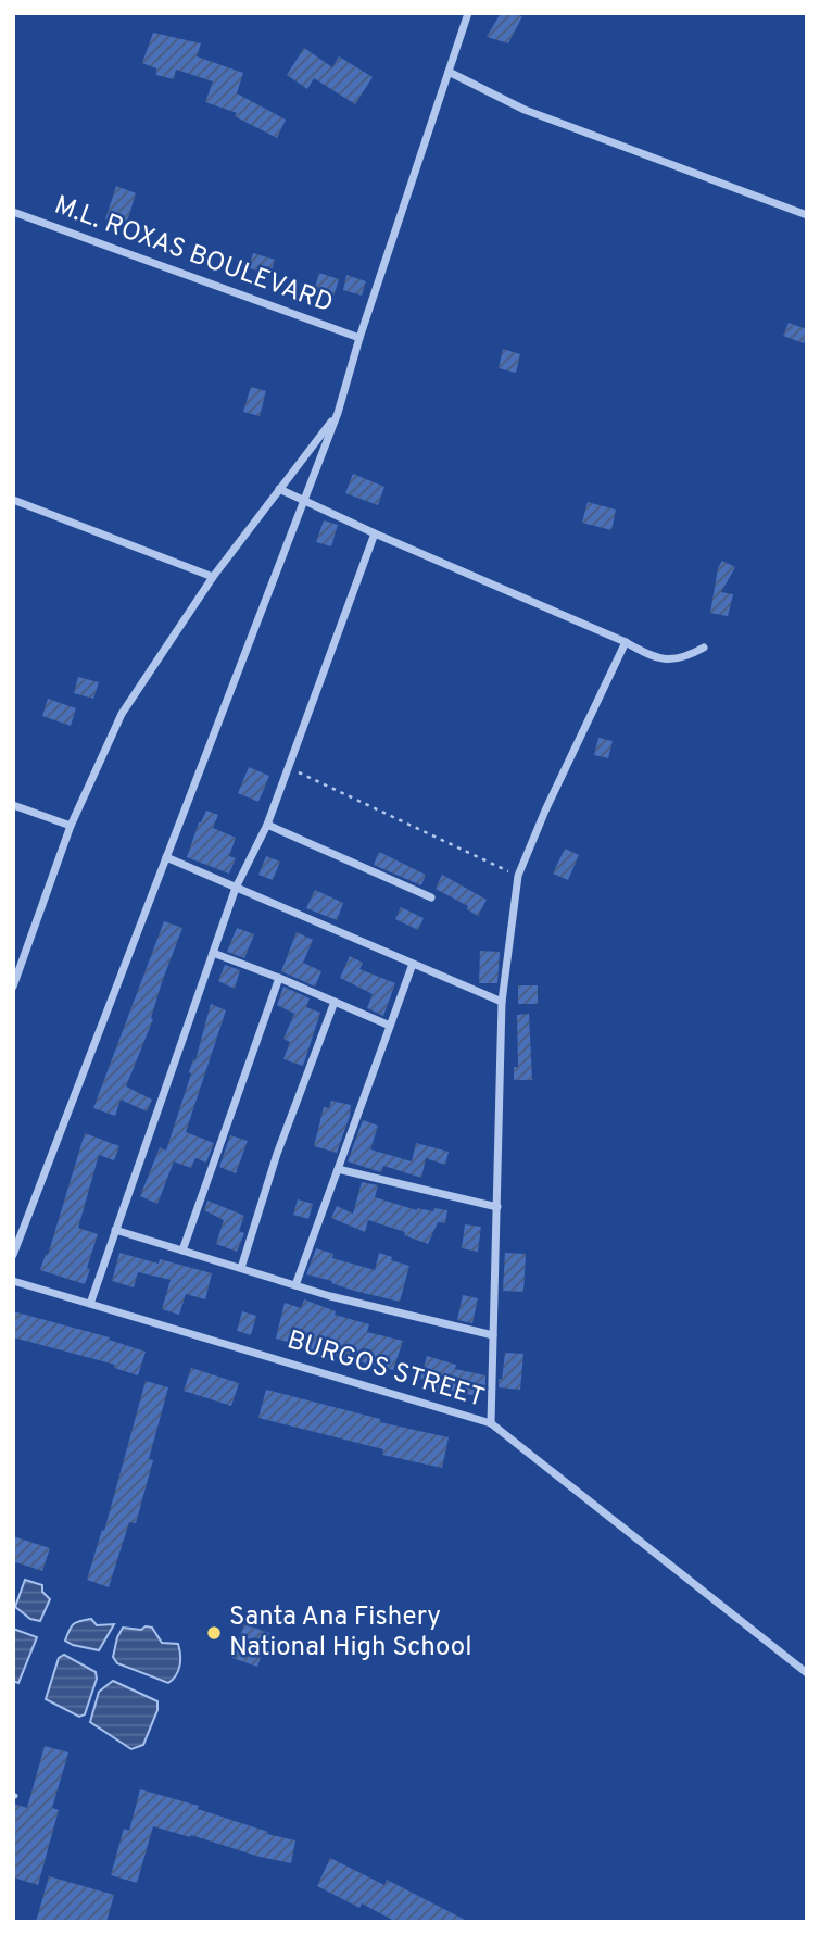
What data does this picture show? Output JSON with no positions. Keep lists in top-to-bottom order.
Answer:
{
  "streets": {
    "street": ["M.L. ROXAS BOULEVARD", "BURGOS STREET"]
  },
  "places": ["Santa Ana Fishery National High School"]
}
